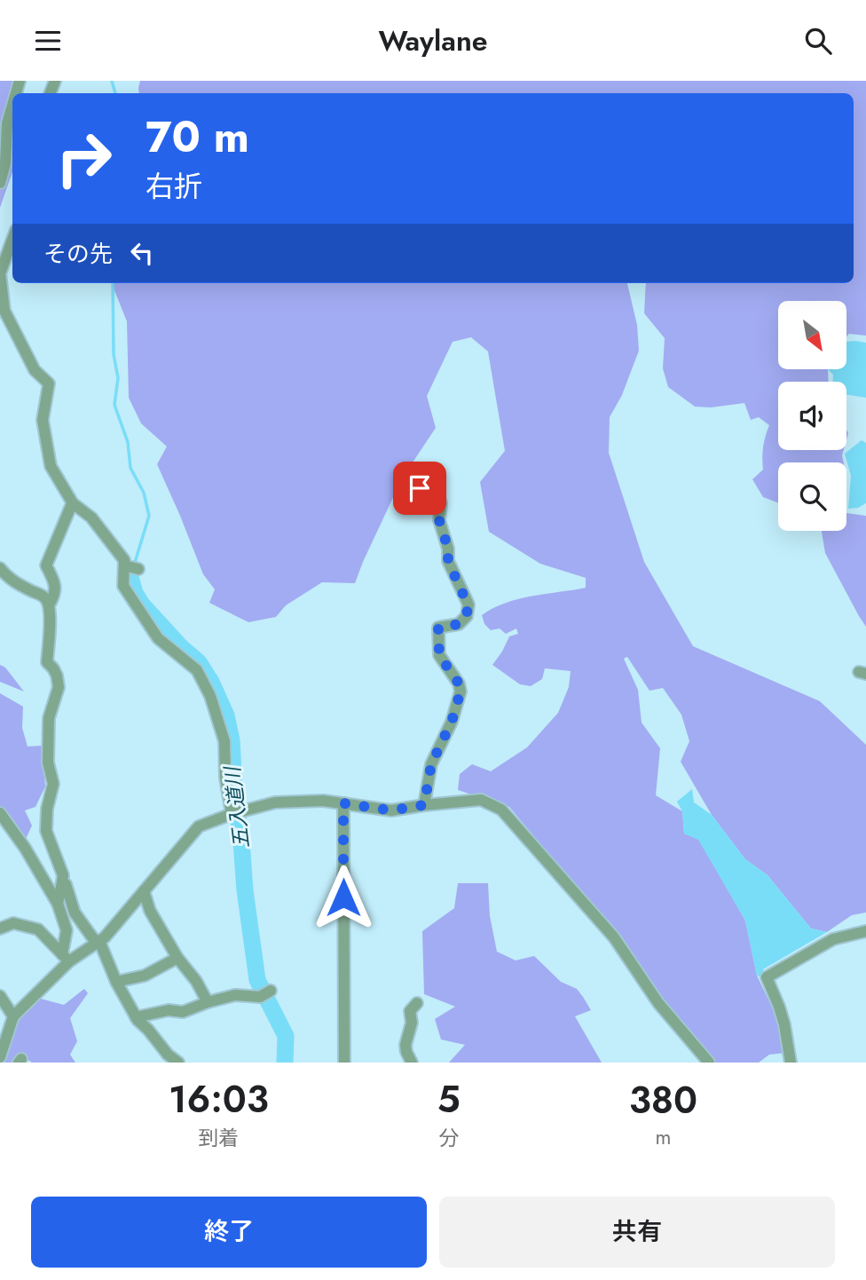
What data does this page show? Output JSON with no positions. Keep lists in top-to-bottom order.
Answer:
{
  "water": ["五入道川"],
  "north": "bottom right",
  "page": {
    "header": "Waylane",
    "turn": ["70 m", "右折"],
    "then": "その先",
    "eta": [
      "16:03",
      "到着",
      "5",
      "分",
      "380",
      "m"
    ],
    "buttons": ["終了", "共有"]
  }
}
